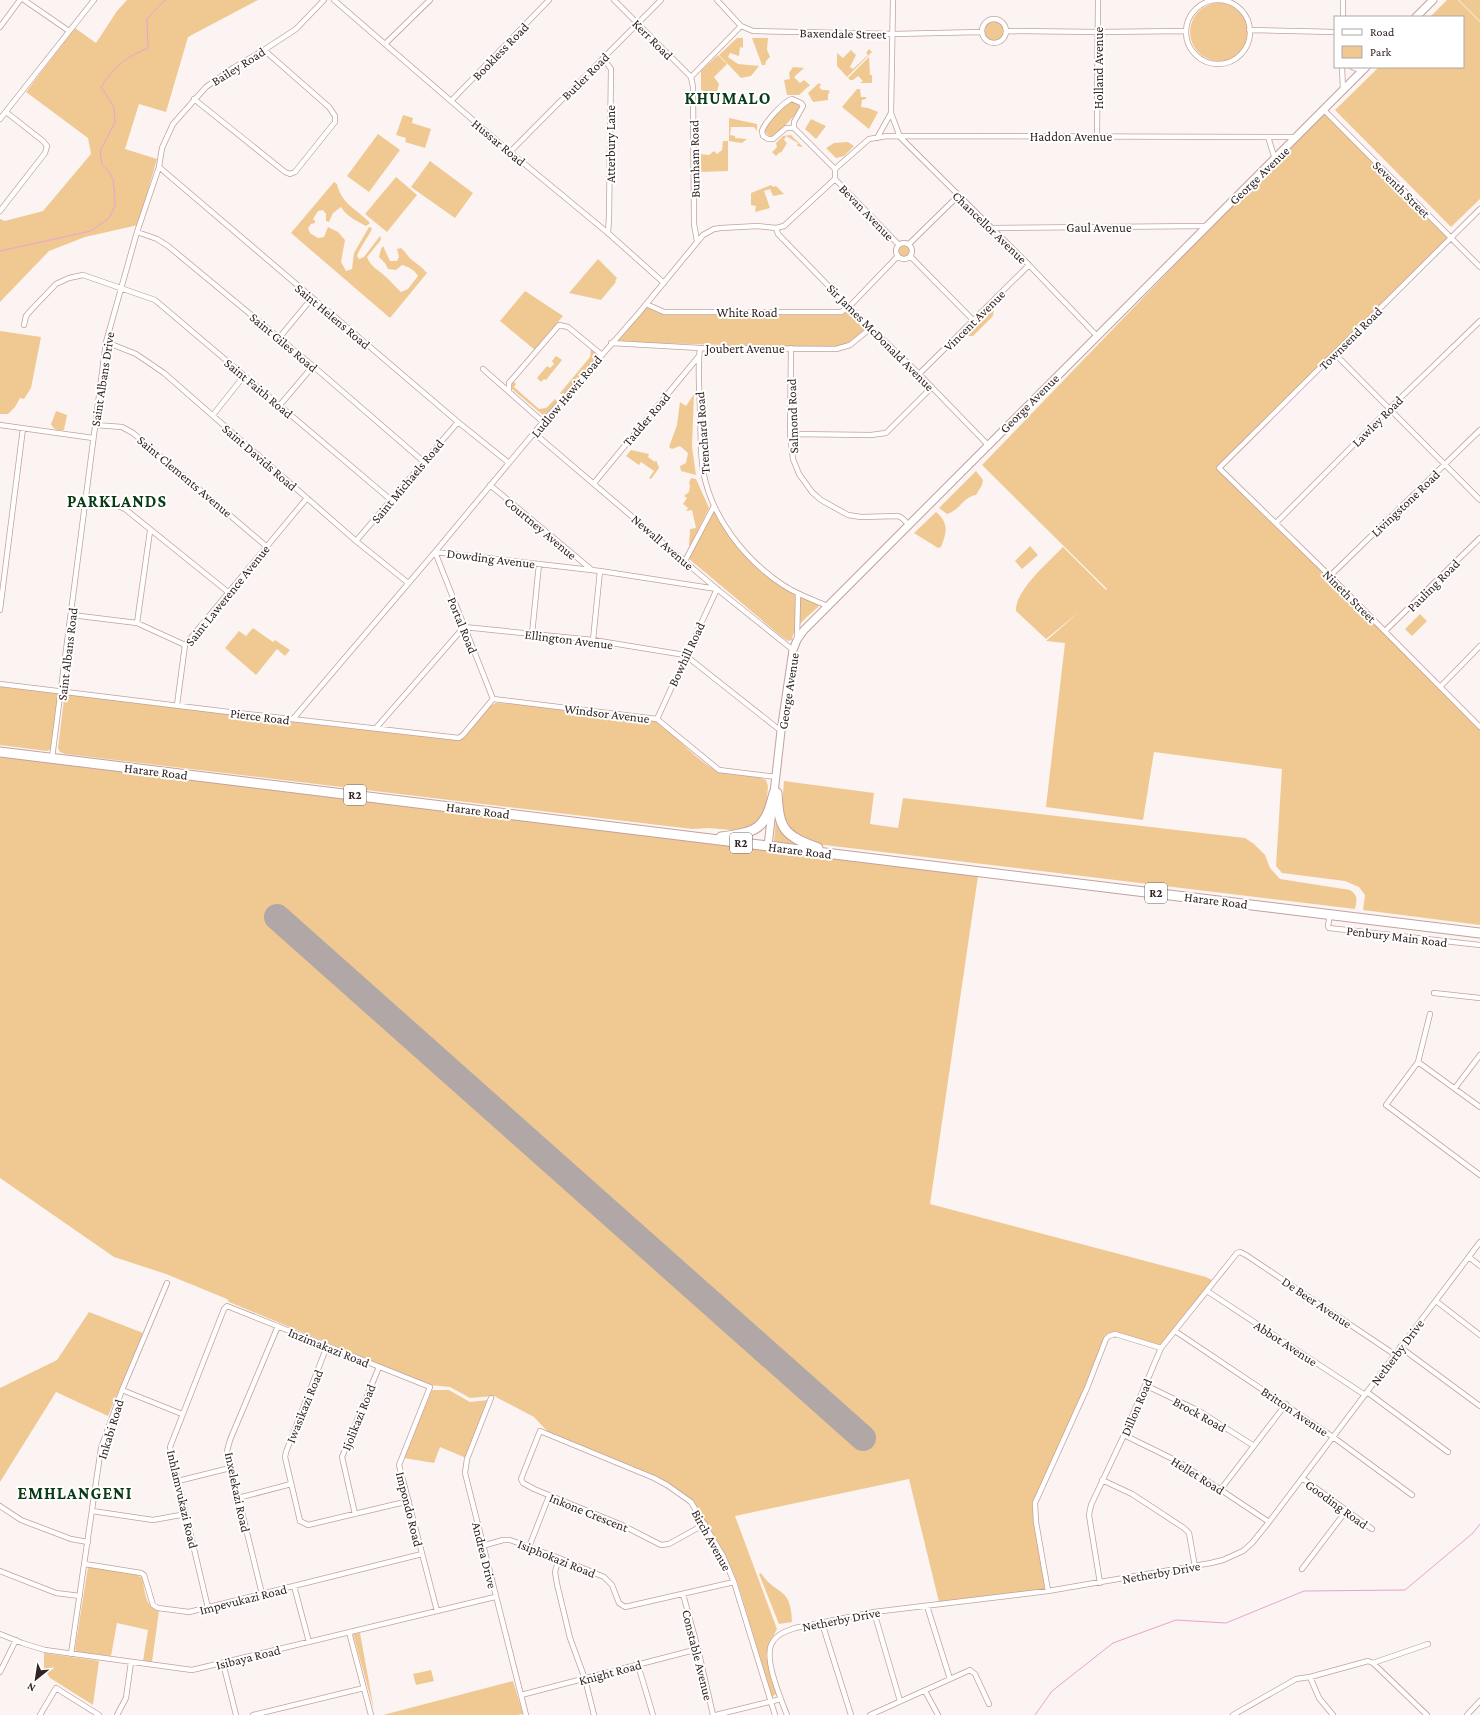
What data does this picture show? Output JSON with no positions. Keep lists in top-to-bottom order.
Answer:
{
  "streets": {
    "highway": ["Harare Road", "R2"],
    "main road": ["George Avenue"],
    "street": [
      "Baxendale Street",
      "Kerr Road",
      "Bookless Road",
      "Bailey Road",
      "Holland Avenue",
      "Butler Road",
      "Haddon Avenue",
      "Hussar Road",
      "Atterbury Lane",
      "Burnham Road",
      "Seventh Street",
      "Bevan Avenue",
      "Chancellor Avenue",
      "Gaul Avenue",
      "White Road",
      "Saint Helens Road",
      "Vincent Avenue",
      "Sir James McDonald Avenue",
      "Townsend Road",
      "Saint Giles Road",
      "Joubert Avenue",
      "Saint Albans Drive",
      "Saint Faith Road",
      "Ludlow Hewit Road",
      "Salmond Road",
      "Tadder Road",
      "Lawley Road",
      "Trenchard Road",
      "Saint Davids Road",
      "Saint Clements Avenue",
      "Saint Michaels Road",
      "Livingstone Road",
      "Courtney Avenue",
      "Newall Avenue",
      "Dowding Avenue",
      "Pauling Road",
      "Saint Lawerence Avenue",
      "Nineth Street",
      "Portal Road",
      "Ellington Avenue",
      "Saint Albans Road",
      "Bowhill Road",
      "Windsor Avenue",
      "Pierce Road",
      "Penbury Main Road",
      "De Beer Avenue",
      "Abbot Avenue",
      "Inzimakazi Road",
      "Netherby Drive",
      "Iwasikazi Road",
      "Dillon Road",
      "Britton Avenue",
      "Brock Road",
      "Ijolikazi Road",
      "Inkabi Road",
      "Hellet Road",
      "Inxelekazi Road",
      "Inhlamvukazi Road",
      "Gooding Road",
      "Impondo Road",
      "Inkone Crescent",
      "Birch Avenue",
      "Andrea Drive",
      "Isiphokazi Road",
      "Impevukazi Road",
      "Constable Avenue",
      "Isibaya Road",
      "Knight Road"
    ]
  },
  "crossings": [
    ["Kerr Road", "Butler Road"],
    ["Kerr Road", "Burnham Road"],
    ["Bookless Road", "Hussar Road"],
    ["Bailey Road", "Saint Helens Road"],
    ["Bailey Road", "Saint Albans Drive"],
    ["Holland Avenue", "Haddon Avenue"],
    ["Butler Road", "Hussar Road"],
    ["Butler Road", "Atterbury Lane"],
    ["Haddon Avenue", "George Avenue"],
    ["Haddon Avenue", "Chancellor Avenue"],
    ["Hussar Road", "Atterbury Lane"],
    ["Hussar Road", "Ludlow Hewit Road"],
    ["Burnham Road", "Ludlow Hewit Road"],
    ["George Avenue", "Seventh Street"],
    ["George Avenue", "Chancellor Avenue"],
    ["George Avenue", "Gaul Avenue"],
    ["George Avenue", "Sir James McDonald Avenue"],
    ["George Avenue", "Salmond Road"],
    ["George Avenue", "Trenchard Road"],
    ["George Avenue", "Newall Avenue"],
    ["George Avenue", "Ellington Avenue"],
    ["George Avenue", "Windsor Avenue"],
    ["George Avenue", "Harare Road"],
    ["Seventh Street", "Townsend Road"],
    ["Chancellor Avenue", "Gaul Avenue"],
    ["Chancellor Avenue", "Vincent Avenue"],
    ["White Road", "Sir James McDonald Avenue"],
    ["White Road", "Ludlow Hewit Road"],
    ["Saint Helens Road", "Saint Albans Drive"],
    ["Saint Helens Road", "Ludlow Hewit Road"],
    ["Saint Helens Road", "Saint Michaels Road"],
    ["Vincent Avenue", "Sir James McDonald Avenue"],
    ["Sir James McDonald Avenue", "Joubert Avenue"],
    ["Sir James McDonald Avenue", "Ludlow Hewit Road"],
    ["Townsend Road", "Nineth Street"],
    ["Saint Giles Road", "Saint Albans Drive"],
    ["Saint Giles Road", "Saint Michaels Road"],
    ["Joubert Avenue", "Ludlow Hewit Road"],
    ["Joubert Avenue", "Salmond Road"],
    ["Joubert Avenue", "Trenchard Road"],
    ["Saint Albans Drive", "Saint Faith Road"],
    ["Saint Albans Drive", "Saint Davids Road"],
    ["Saint Albans Drive", "Saint Clements Avenue"],
    ["Saint Albans Drive", "Saint Albans Road"],
    ["Saint Faith Road", "Saint Michaels Road"],
    ["Ludlow Hewit Road", "Courtney Avenue"],
    ["Ludlow Hewit Road", "Newall Avenue"],
    ["Ludlow Hewit Road", "Dowding Avenue"],
    ["Ludlow Hewit Road", "Portal Road"],
    ["Tadder Road", "Trenchard Road"],
    ["Tadder Road", "Newall Avenue"],
    ["Lawley Road", "Nineth Street"],
    ["Saint Davids Road", "Saint Michaels Road"],
    ["Saint Davids Road", "Dowding Avenue"],
    ["Saint Davids Road", "Saint Lawerence Avenue"],
    ["Saint Clements Avenue", "Saint Lawerence Avenue"],
    ["Livingstone Road", "Nineth Street"],
    ["Courtney Avenue", "Dowding Avenue"],
    ["Newall Avenue", "Dowding Avenue"],
    ["Newall Avenue", "Bowhill Road"],
    ["Dowding Avenue", "Portal Road"],
    ["Dowding Avenue", "Bowhill Road"],
    ["Dowding Avenue", "Pierce Road"],
    ["Pauling Road", "Nineth Street"],
    ["Saint Lawerence Avenue", "Pierce Road"],
    ["Portal Road", "Ellington Avenue"],
    ["Portal Road", "Windsor Avenue"],
    ["Portal Road", "Pierce Road"],
    ["Ellington Avenue", "Bowhill Road"],
    ["Saint Albans Road", "Pierce Road"],
    ["Saint Albans Road", "Harare Road"],
    ["Bowhill Road", "Windsor Avenue"],
    ["Windsor Avenue", "Pierce Road"],
    ["Harare Road", "Penbury Main Road"],
    ["De Beer Avenue", "Netherby Drive"],
    ["De Beer Avenue", "Dillon Road"],
    ["Abbot Avenue", "Netherby Drive"],
    ["Abbot Avenue", "Dillon Road"],
    ["Inzimakazi Road", "Iwasikazi Road"],
    ["Inzimakazi Road", "Ijolikazi Road"],
    ["Inzimakazi Road", "Inxelekazi Road"],
    ["Inzimakazi Road", "Inhlamvukazi Road"],
    ["Inzimakazi Road", "Impondo Road"],
    ["Netherby Drive", "Dillon Road"],
    ["Netherby Drive", "Britton Avenue"],
    ["Netherby Drive", "Hellet Road"],
    ["Netherby Drive", "Gooding Road"],
    ["Iwasikazi Road", "Ijolikazi Road"],
    ["Iwasikazi Road", "Impondo Road"],
    ["Dillon Road", "Britton Avenue"],
    ["Dillon Road", "Brock Road"],
    ["Dillon Road", "Hellet Road"],
    ["Inkabi Road", "Impevukazi Road"],
    ["Inkabi Road", "Isibaya Road"],
    ["Inxelekazi Road", "Impevukazi Road"],
    ["Inhlamvukazi Road", "Impevukazi Road"],
    ["Impondo Road", "Impevukazi Road"],
    ["Impondo Road", "Isibaya Road"],
    ["Inkone Crescent", "Birch Avenue"],
    ["Birch Avenue", "Isiphokazi Road"],
    ["Andrea Drive", "Isiphokazi Road"],
    ["Andrea Drive", "Isibaya Road"],
    ["Andrea Drive", "Knight Road"],
    ["Isiphokazi Road", "Constable Avenue"],
    ["Constable Avenue", "Knight Road"]
  ],
  "districts": ["KHUMALO", "PARKLANDS", "EMHLANGENI"],
  "legend": ["Road", "Park"],
  "north": "bottom left"
}
